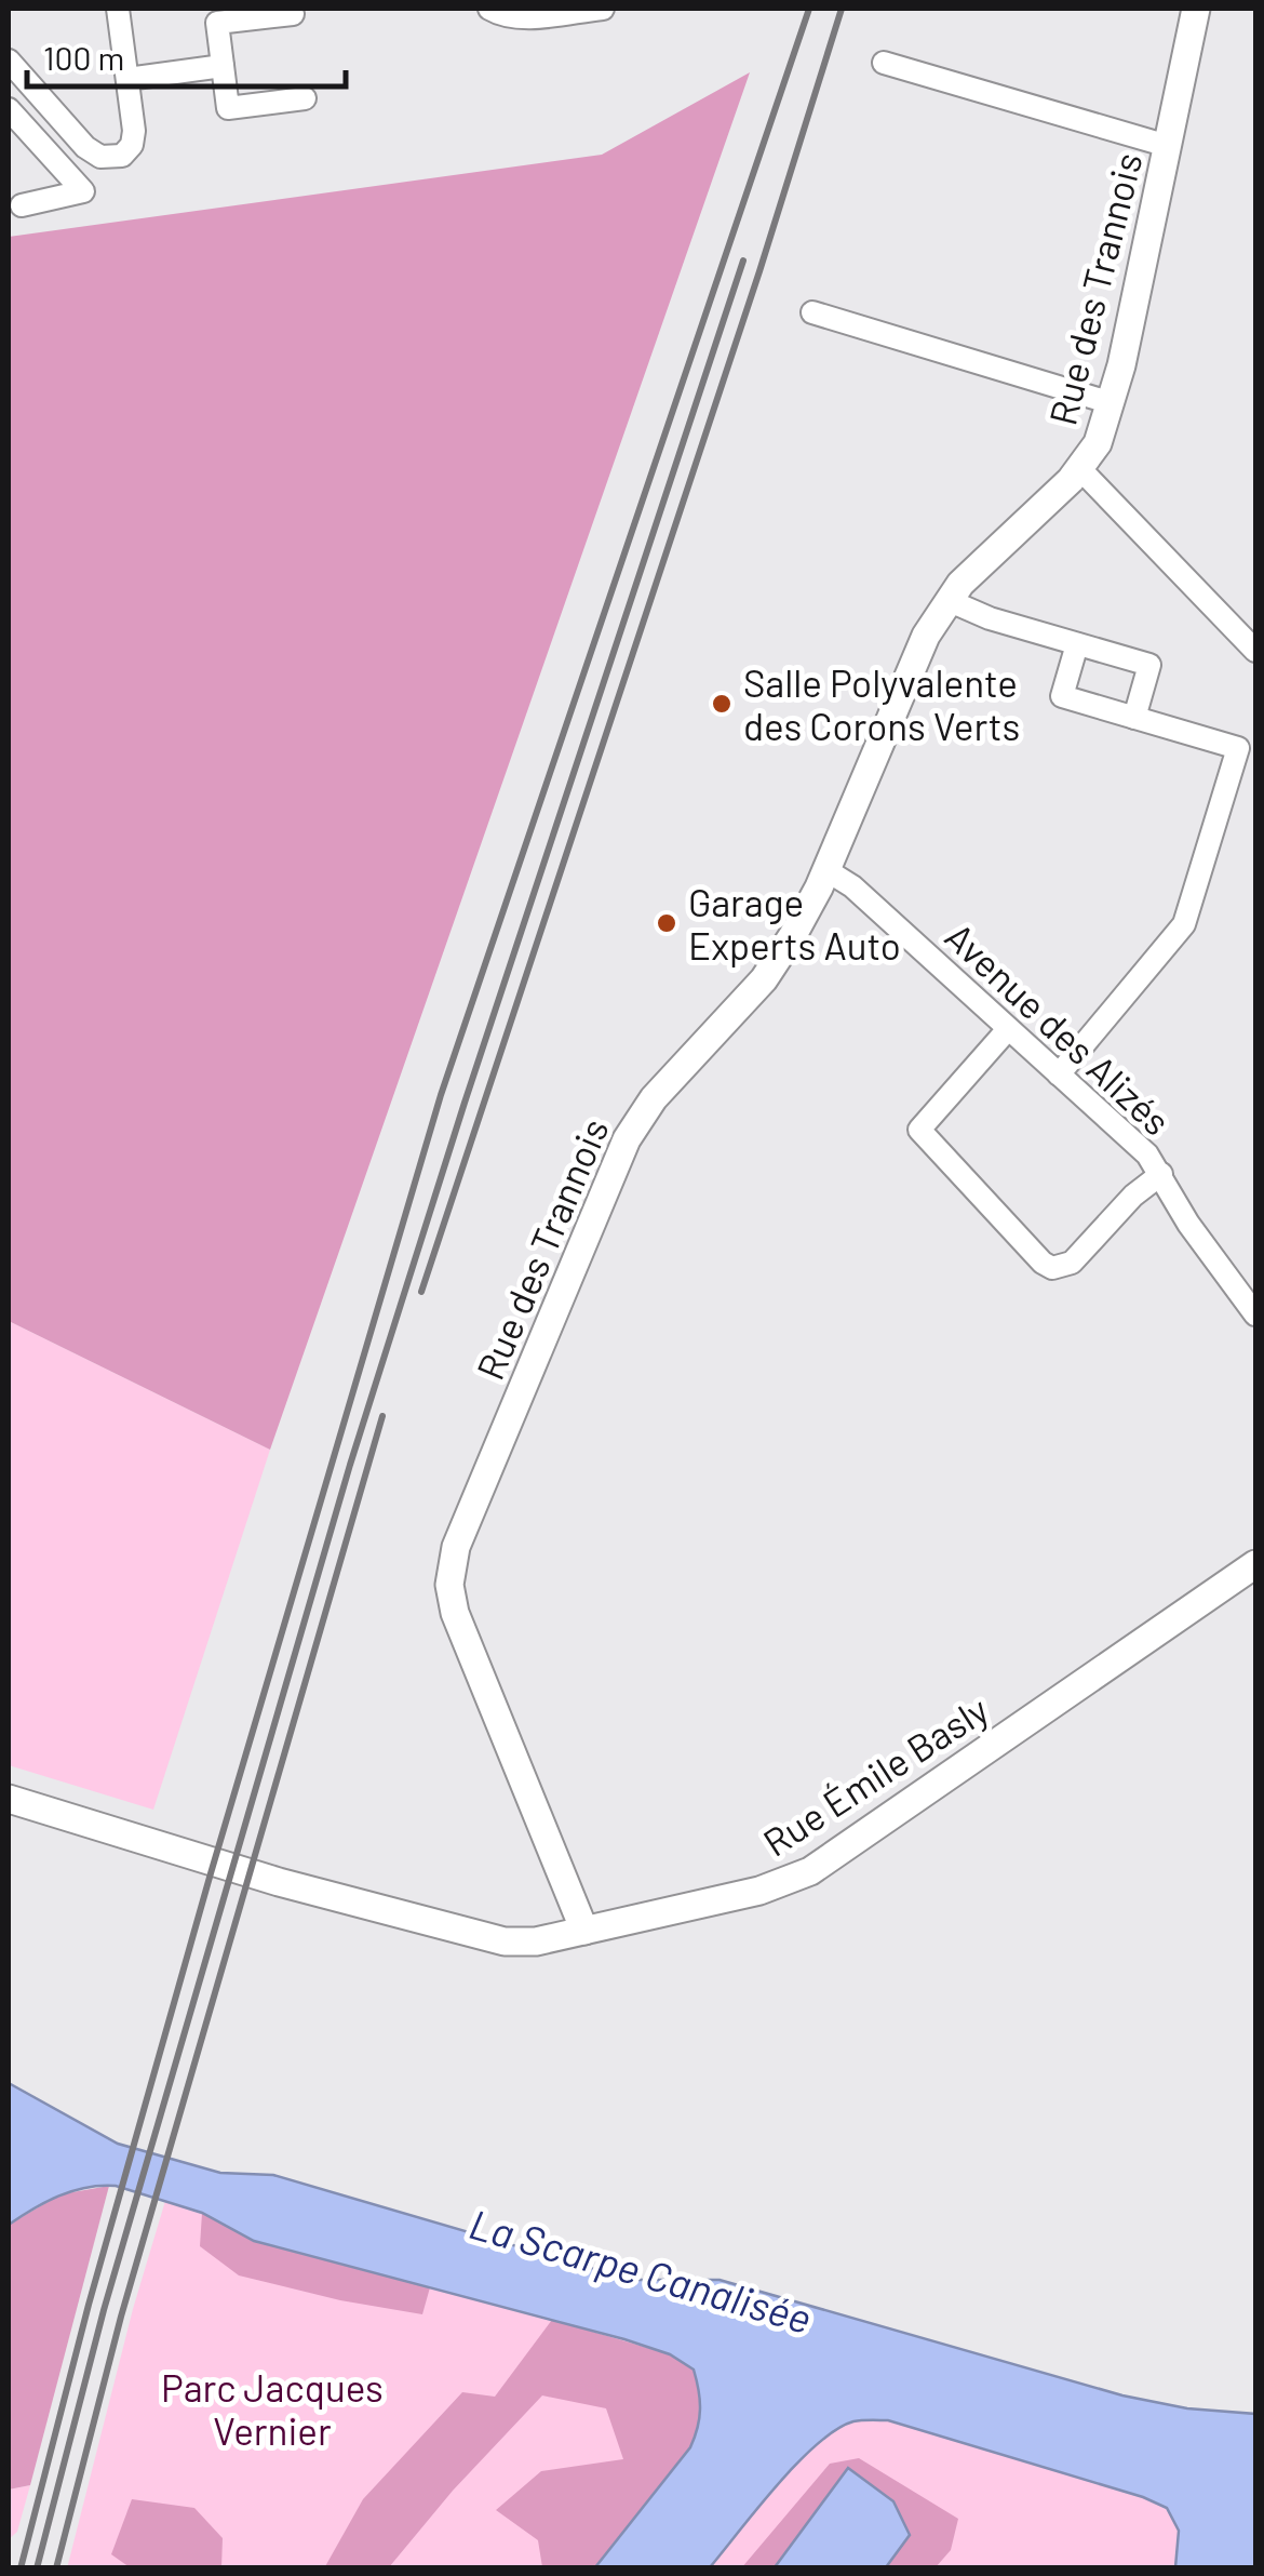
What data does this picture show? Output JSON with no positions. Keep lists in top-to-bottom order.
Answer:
{
  "streets": {
    "street": ["Rue des Trannois", "Avenue des Alizés", "Rue Émile Basly"]
  },
  "crossings": [
    ["Rue des Trannois", "Avenue des Alizés"],
    ["Rue des Trannois", "Rue Émile Basly"]
  ],
  "water": ["La Scarpe Canalisée"],
  "parks": ["Parc Jacques Vernier"],
  "places": ["Salle Polyvalente des Corons Verts", "Garage Experts Auto"],
  "scale_bar": "100 m"
}
